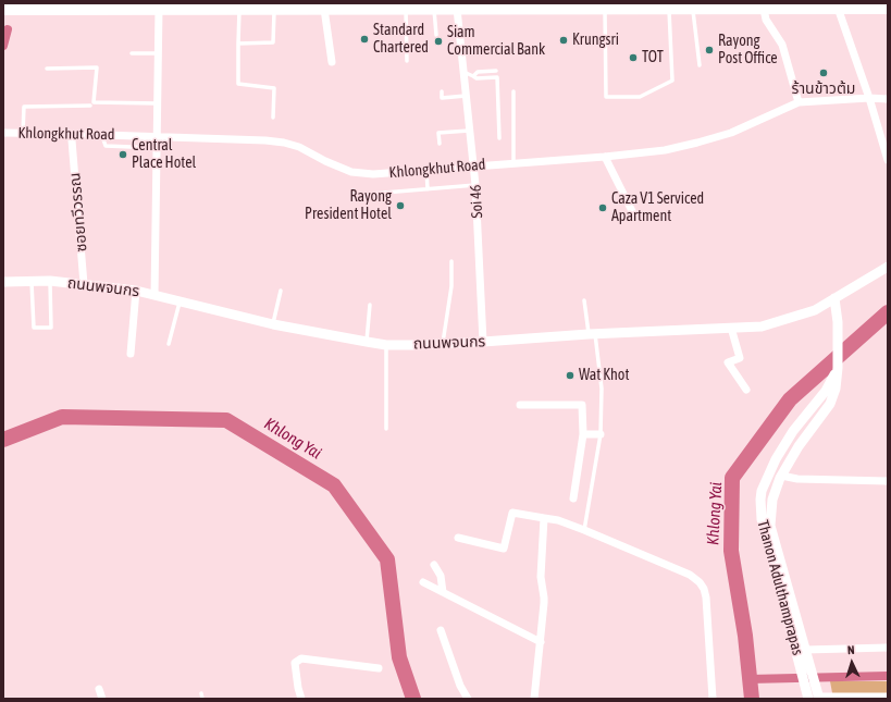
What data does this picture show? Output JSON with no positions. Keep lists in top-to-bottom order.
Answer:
{
  "streets": {
    "street": [
      "Khlongkhut Road",
      "Soi 46",
      "ซอยทวีวรรณ",
      "ถนนพจนกร",
      "Thanon Adulthamprapas"
    ]
  },
  "crossings": [
    ["Khlongkhut Road", "Soi 46"],
    ["Soi 46", "ถนนพจนกร"],
    ["ซอยทวีวรรณ", "ถนนพจนกร"],
    ["ถนนพจนกร", "Thanon Adulthamprapas"]
  ],
  "water": ["Khlong Yai"],
  "places": [
    "Standard Chartered",
    "Krungsri",
    "Siam Commercial Bank",
    "Rayong Post Office",
    "TOT",
    "ร้านข้าวต้ม",
    "Central Place Hotel",
    "Rayong President Hotel",
    "Caza V1 Serviced Apartment",
    "Wat Khot"
  ],
  "north": "top"
}
